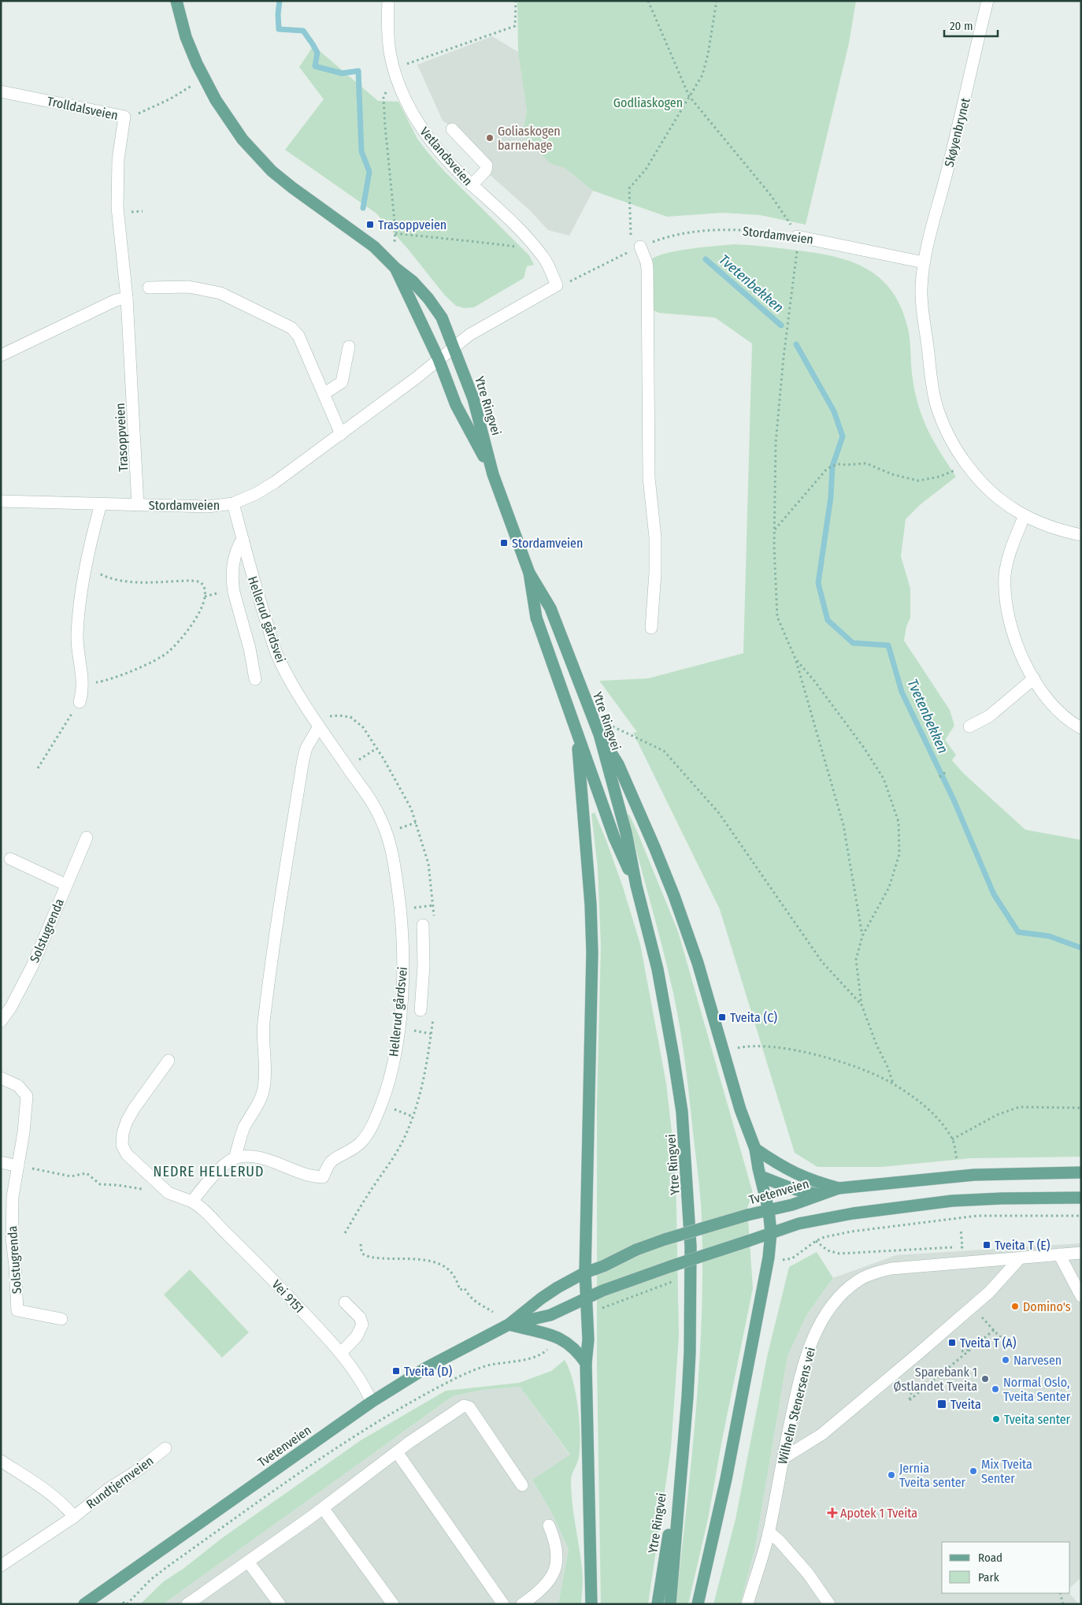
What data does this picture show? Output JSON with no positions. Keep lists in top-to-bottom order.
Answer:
{
  "streets": {
    "main road": ["Ytre Ringvei", "Tvetenveien"],
    "street": [
      "Trolldalsveien",
      "Skøyenbrynet",
      "Vetlandsveien",
      "Stordamveien",
      "Trasoppveien",
      "Hellerud gårdsvei",
      "Solstugrenda",
      "Vei 9151",
      "Wilhelm Stenersens vei",
      "Rundtjernveien"
    ]
  },
  "crossings": [
    ["Trolldalsveien", "Trasoppveien"],
    ["Skøyenbrynet", "Stordamveien"],
    ["Vetlandsveien", "Stordamveien"],
    ["Stordamveien", "Ytre Ringvei"],
    ["Stordamveien", "Trasoppveien"],
    ["Stordamveien", "Hellerud gårdsvei"],
    ["Tvetenveien", "Vei 9151"]
  ],
  "districts": ["NEDRE HELLERUD"],
  "water": ["Tvetenbekken"],
  "parks": ["Godliaskogen"],
  "places": {
    "other": [
      "Goliaskogen barnehage",
      "Domino's",
      "Narvesen",
      "Sparebank 1 Østlandet Tveita",
      "Normal Oslo, Tveita Senter",
      "Tveita senter",
      "Mix Tveita Senter",
      "Jernia Tveita senter"
    ],
    "transit": [
      "Trasoppveien",
      "Stordamveien",
      "Tveita (C)",
      "Tveita T (E)",
      "Tveita T (A)",
      "Tveita (D)",
      "Tveita"
    ],
    "health": ["Apotek 1 Tveita"]
  },
  "legend": ["Road", "Park"],
  "scale_bar": "20 m"
}
